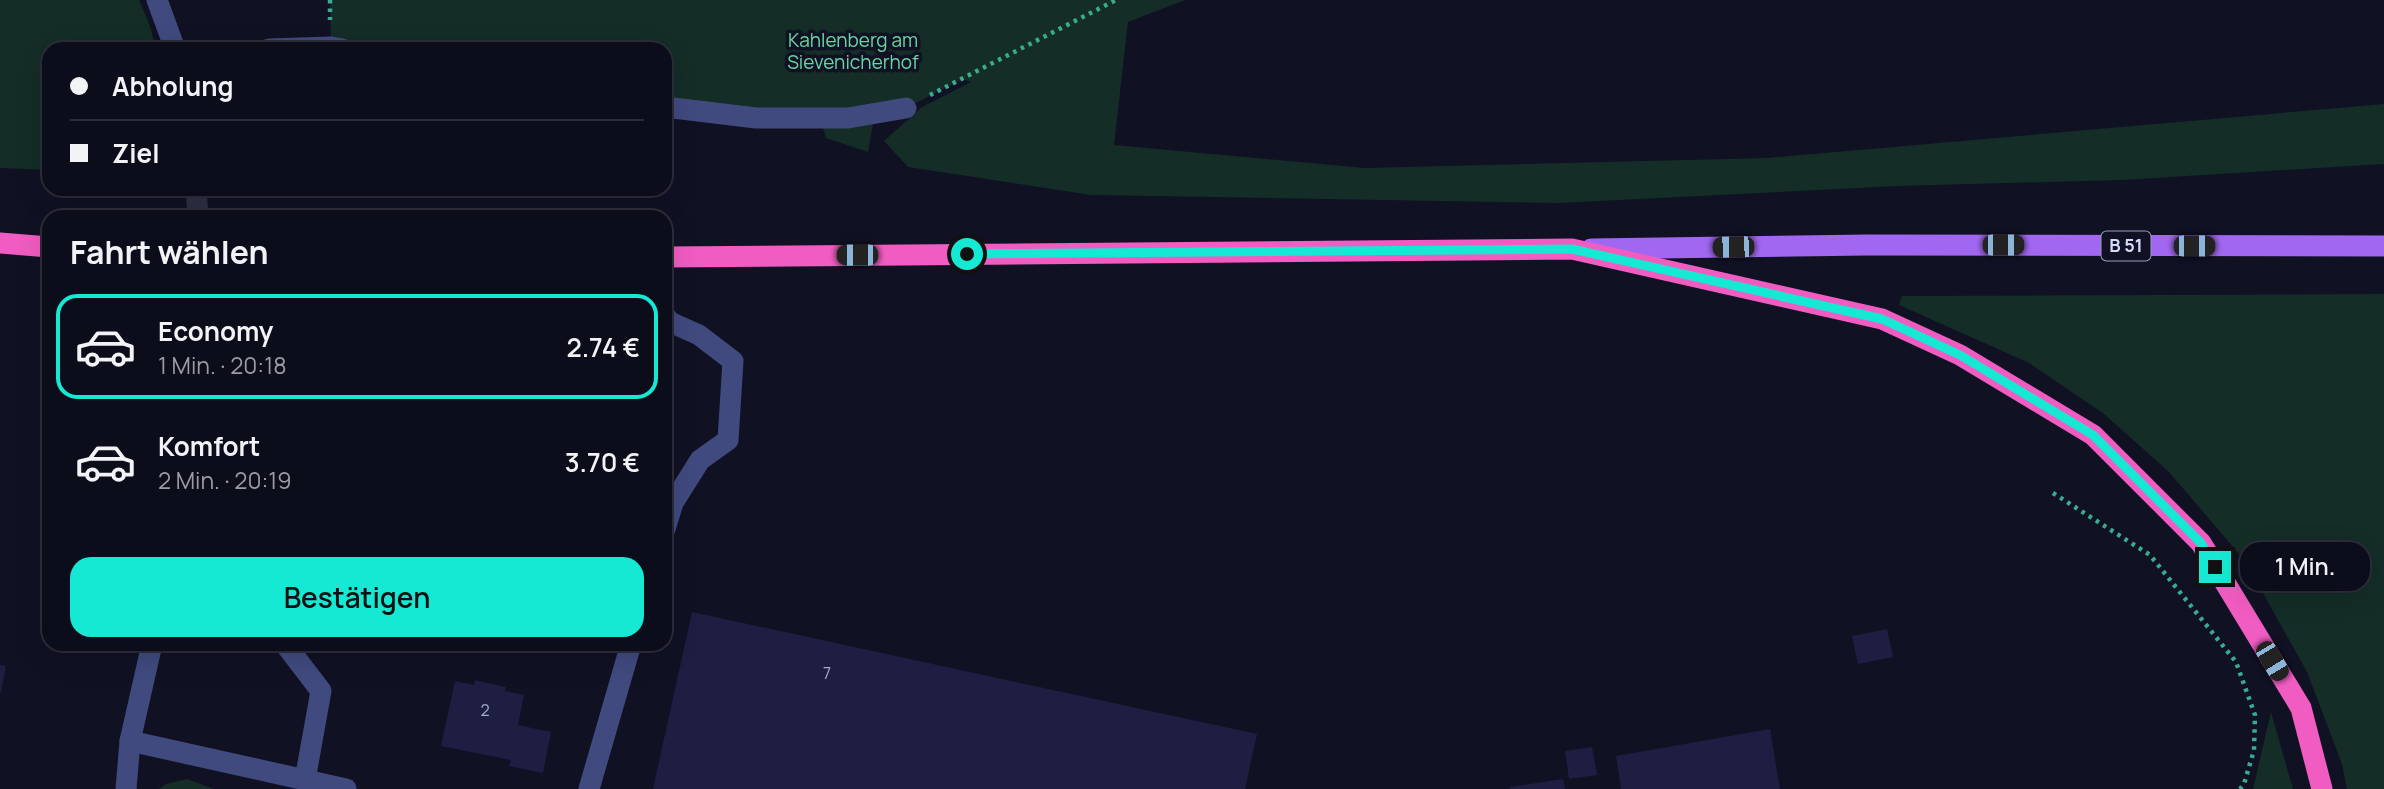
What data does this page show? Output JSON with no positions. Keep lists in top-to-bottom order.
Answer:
{
  "streets": {
    "highway": ["B 51"]
  },
  "parks": ["Kahlenberg am Sievenicherhof"],
  "house_numbers": ["7", "2"],
  "page": {
    "banner": ["Abholung", "Ziel"],
    "heading": "Fahrt wählen",
    "list": [
      {
        "name": "Economy",
        "note": "1 Min. · 20:18",
        "value": "2.74 €"
      },
      {
        "name": "Komfort",
        "note": "2 Min. · 20:19",
        "value": "3.70 €"
      }
    ],
    "bubble": "1 Min.",
    "buttons": "Bestätigen"
  }
}
